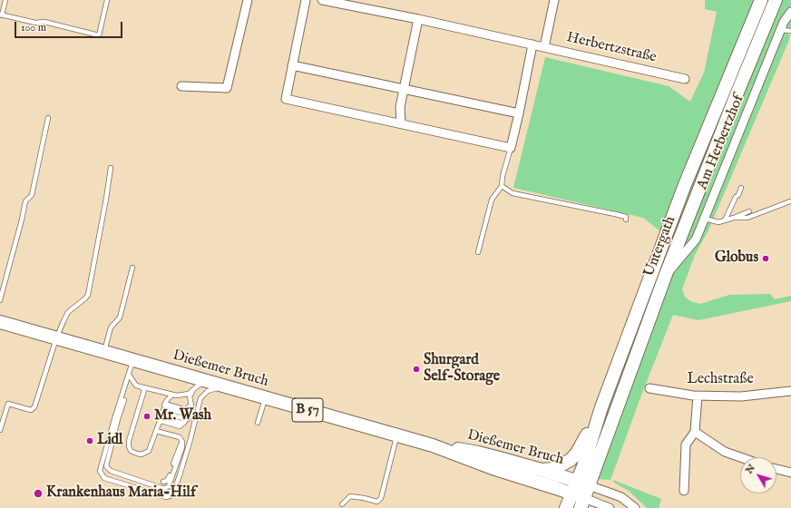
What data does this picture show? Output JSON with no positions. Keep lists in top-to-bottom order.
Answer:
{
  "streets": {
    "main road": ["Untergath", "Dießemer Bruch", "B 57"],
    "street": ["Herbertzstraße", "Am Herbertzhof", "Lechstraße"]
  },
  "crossings": [
    ["Am Herbertzhof", "Untergath"],
    ["Untergath", "Dießemer Bruch"]
  ],
  "places": [
    "Globus",
    "Shurgard Self-Storage",
    "Mr. Wash",
    "Lidl",
    "Krankenhaus Maria-Hilf"
  ],
  "scale_bar": "100 m",
  "north": "top left"
}
